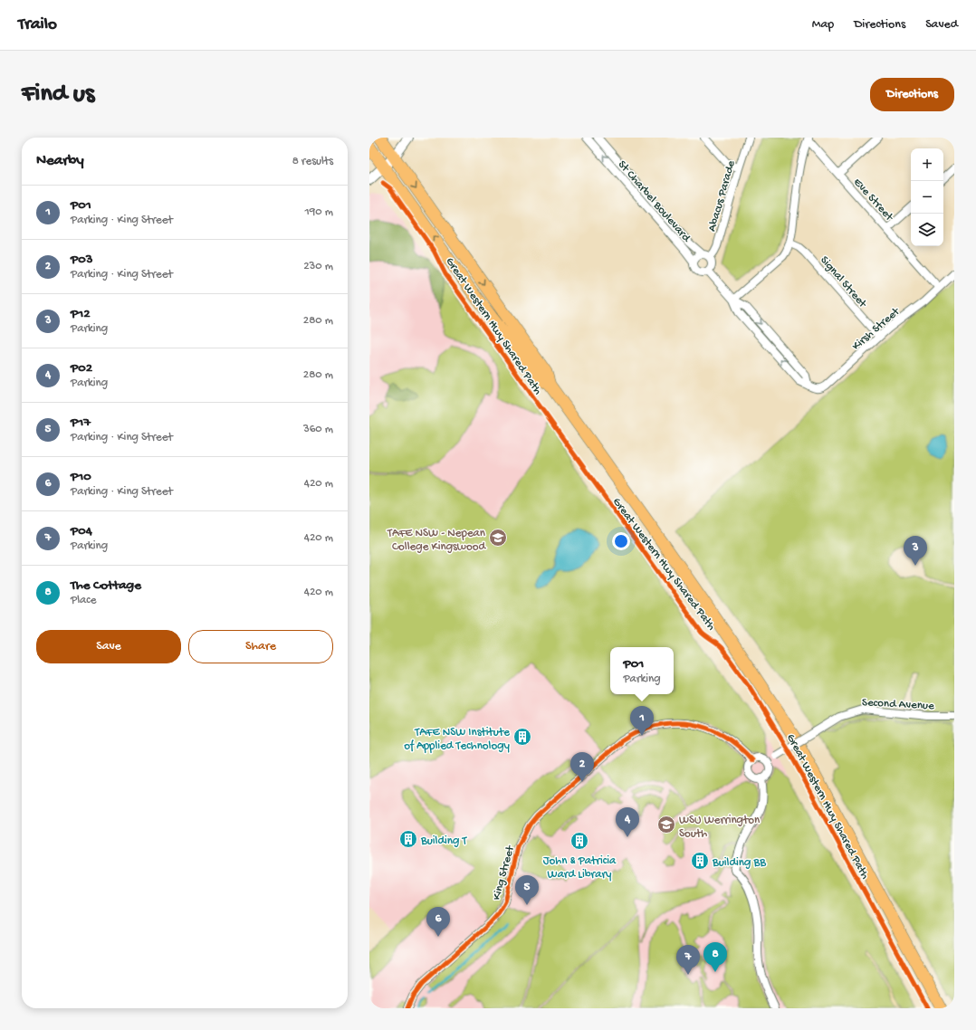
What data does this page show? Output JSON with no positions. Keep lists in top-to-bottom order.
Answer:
{
  "streets": {
    "street": [
      "Abacus Parade",
      "Eve Street",
      "St Charbel Boulevard",
      "Signal Street",
      "Kirsh Street",
      "Second Avenue",
      "King Street"
    ],
    "cycle path": ["Great Western Hwy Shared Path"]
  },
  "crossings": [
    ["Abacus Parade", "St Charbel Boulevard"],
    ["Eve Street", "Kirsh Street"],
    ["Signal Street", "Kirsh Street"],
    ["Second Avenue", "King Street"]
  ],
  "places": {
    "school or university": ["TAFE NSW - Nepean College Kingswood", "WSU Werrington South"],
    "building": [
      "TAFE NSW Institute of Applied Technology",
      "Building T",
      "John & Patricia Ward Library",
      "Building BB"
    ]
  },
  "page": {
    "header": "Trailo",
    "nav": ["Map", "Directions", "Saved"],
    "buttons": [
      "Directions",
      ["Save", "Share"]
    ],
    "title": "Find us",
    "heading": ["Nearby", "8 results"],
    "map_buttons": ["+", "−"],
    "list": [
      {
        "mark": "1",
        "name": "P01",
        "note": "Parking · King Street",
        "value": "190 m"
      },
      {
        "mark": "2",
        "name": "P03",
        "note": "Parking · King Street",
        "value": "230 m"
      },
      {
        "mark": "3",
        "name": "P12",
        "note": "Parking",
        "value": "280 m"
      },
      {
        "mark": "4",
        "name": "P02",
        "note": "Parking",
        "value": "280 m"
      },
      {
        "mark": "5",
        "name": "P17",
        "note": "Parking · King Street",
        "value": "360 m"
      },
      {
        "mark": "6",
        "name": "P10",
        "note": "Parking · King Street",
        "value": "420 m"
      },
      {
        "mark": "7",
        "name": "P04",
        "note": "Parking",
        "value": "420 m"
      },
      {
        "mark": "8",
        "name": "The Cottage",
        "note": "Place",
        "value": "420 m"
      }
    ],
    "pins": [
      "3",
      "1",
      "2",
      "4",
      "5",
      "6",
      "8",
      "7"
    ],
    "popup": ["P01", "Parking"]
  }
}
